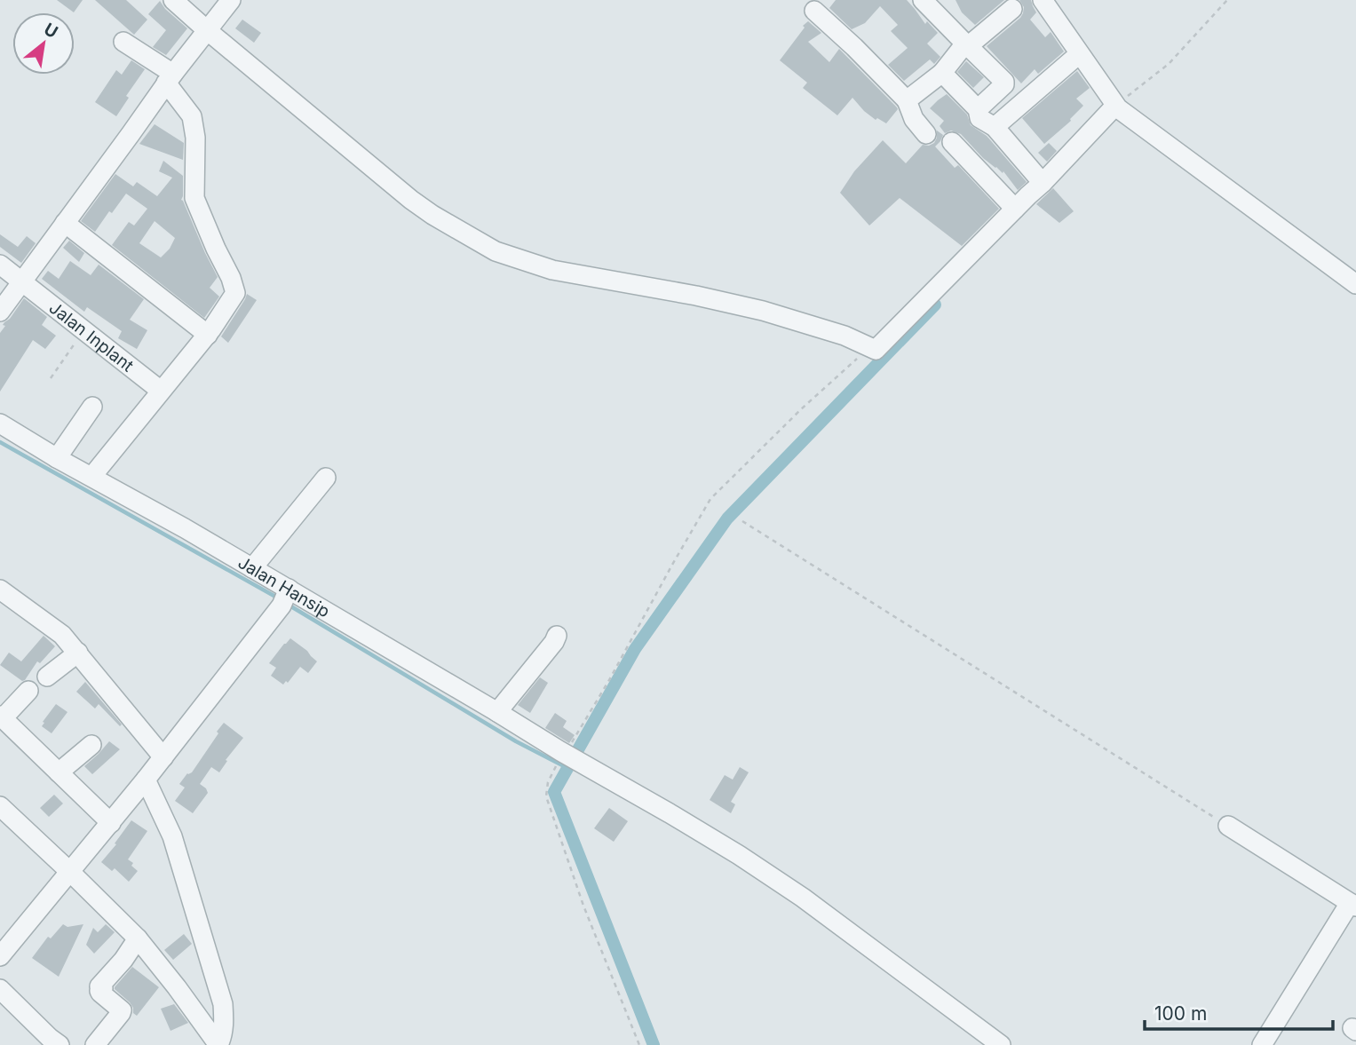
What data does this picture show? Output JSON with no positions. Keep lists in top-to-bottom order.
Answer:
{
  "streets": {
    "street": ["Jalan Inplant", "Jalan Hansip"]
  },
  "scale_bar": "100 m",
  "north": "top right"
}
